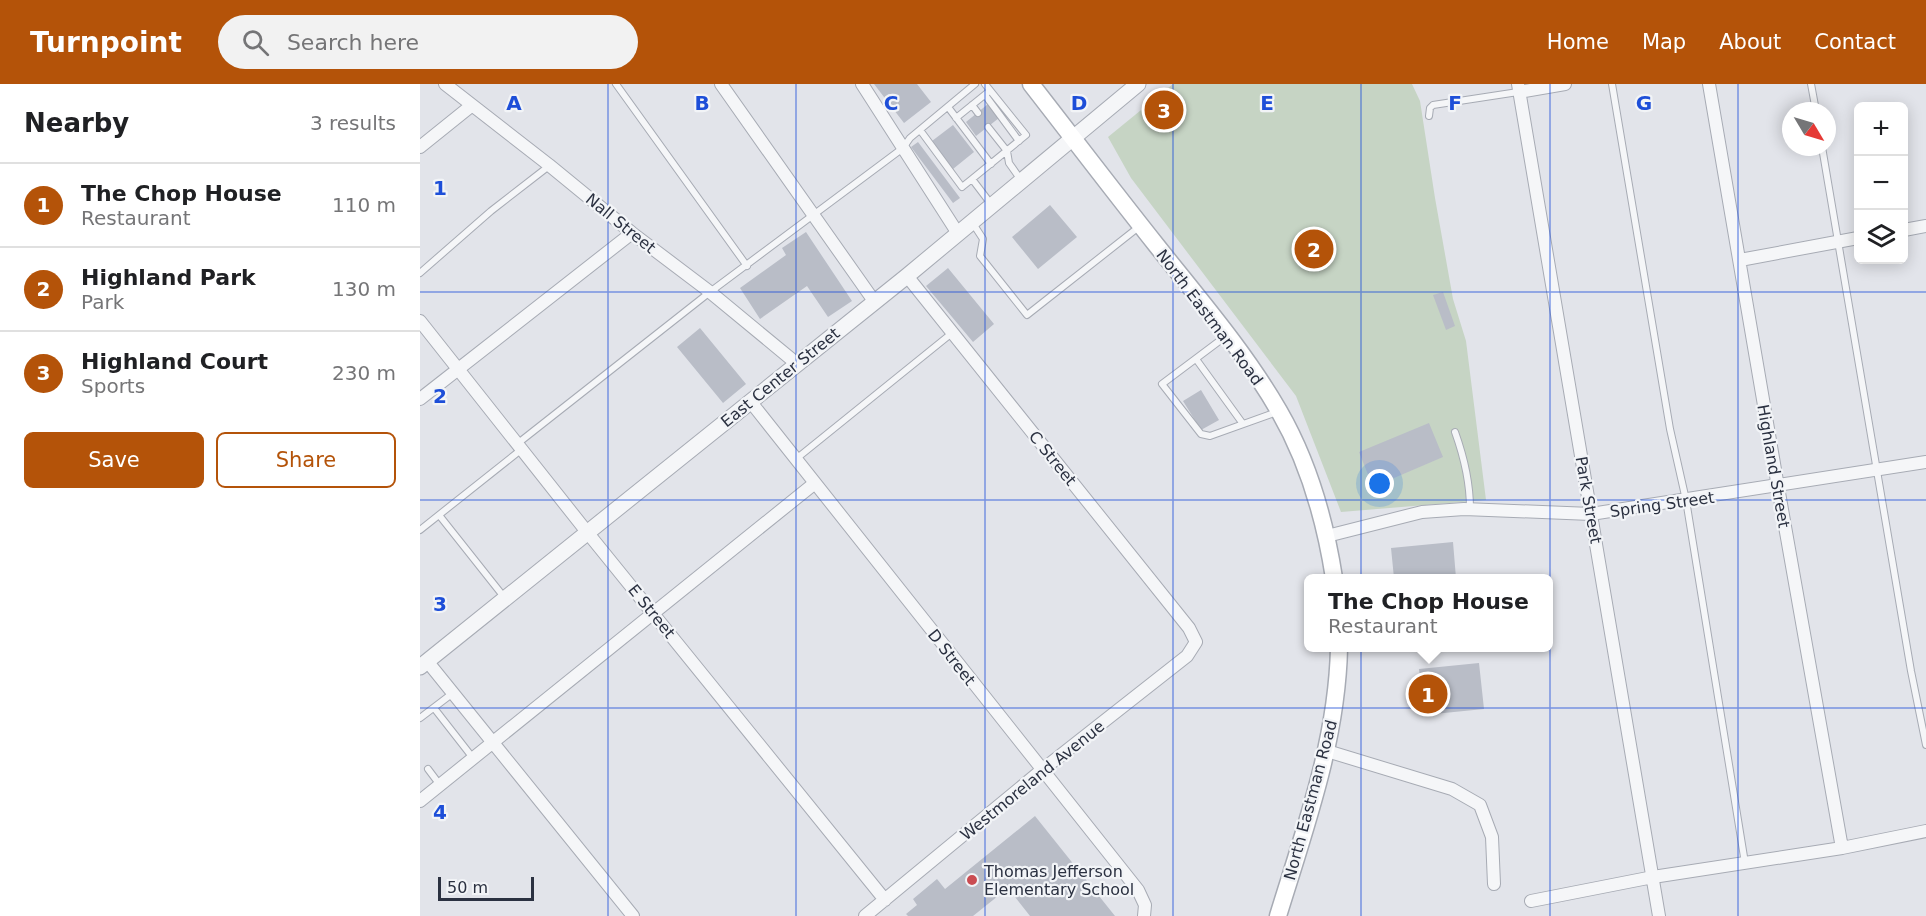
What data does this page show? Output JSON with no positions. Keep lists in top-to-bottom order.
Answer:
{
  "streets": {
    "main road": ["North Eastman Road"],
    "street": [
      "Nall Street",
      "East Center Street",
      "C Street",
      "Highland Street",
      "Park Street",
      "Spring Street",
      "E Street",
      "D Street",
      "Westmoreland Avenue"
    ]
  },
  "crossings": [
    ["Nall Street", "East Center Street"],
    ["North Eastman Road", "East Center Street"],
    ["North Eastman Road", "Spring Street"],
    ["East Center Street", "C Street"],
    ["East Center Street", "E Street"],
    ["East Center Street", "D Street"],
    ["C Street", "Westmoreland Avenue"],
    ["Highland Street", "Spring Street"],
    ["Park Street", "Spring Street"],
    ["E Street", "Westmoreland Avenue"],
    ["D Street", "Westmoreland Avenue"]
  ],
  "places": ["Thomas Jefferson Elementary School"],
  "scale_bar": "50 m",
  "north": "bottom right",
  "page": {
    "header": "Turnpoint",
    "search": "Search here",
    "nav": [
      "Home",
      "Map",
      "About",
      "Contact"
    ],
    "heading": ["Nearby", "3 results"],
    "pins": ["3", "2", "1"],
    "map_buttons": ["+", "−"],
    "list": [
      {
        "mark": "1",
        "name": "The Chop House",
        "note": "Restaurant",
        "value": "110 m"
      },
      {
        "mark": "2",
        "name": "Highland Park",
        "note": "Park",
        "value": "130 m"
      },
      {
        "mark": "3",
        "name": "Highland Court",
        "note": "Sports",
        "value": "230 m"
      }
    ],
    "buttons": ["Save", "Share"],
    "popup": ["The Chop House", "Restaurant"],
    "scale": "50 m"
  },
  "grid": {
    "columns": [
      "A",
      "B",
      "C",
      "D",
      "E",
      "F",
      "G"
    ],
    "rows": [
      "1",
      "2",
      "3",
      "4"
    ]
  }
}
